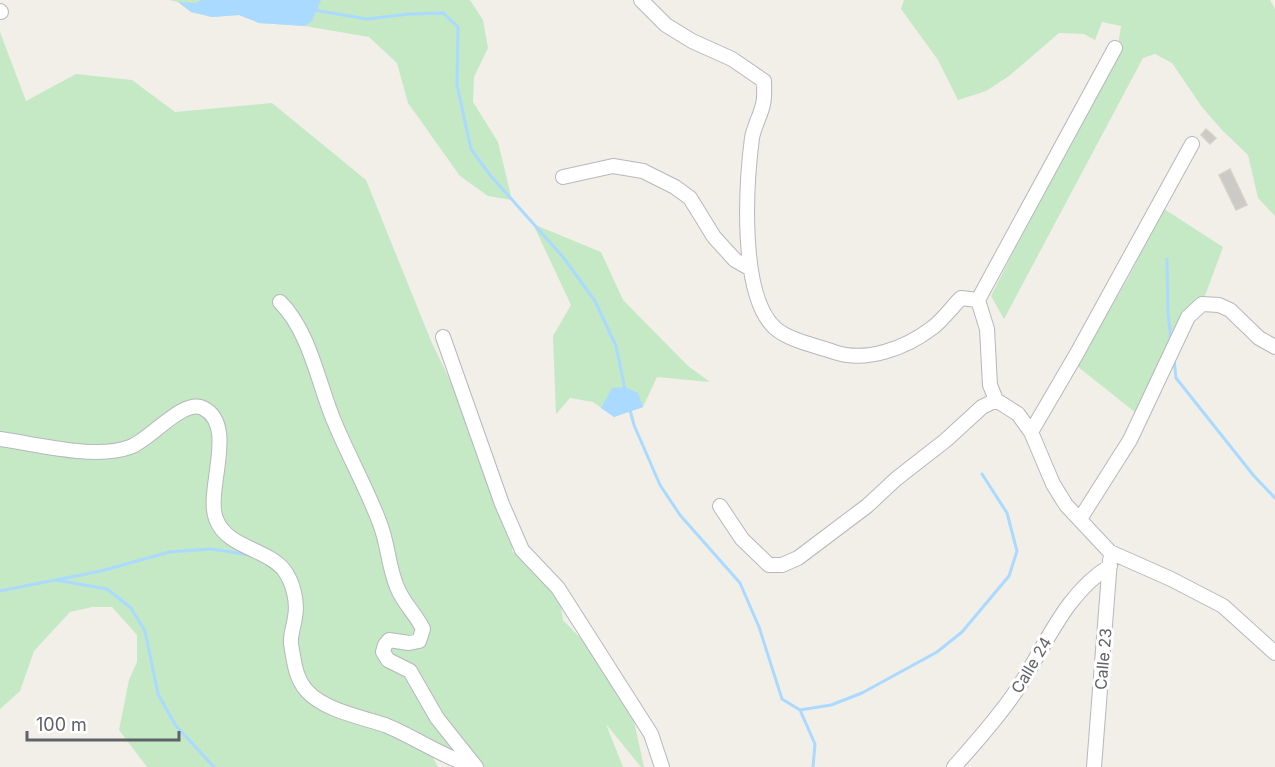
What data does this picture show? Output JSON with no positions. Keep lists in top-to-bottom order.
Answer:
{
  "streets": {
    "street": ["Calle 23", "Calle 24"]
  },
  "crossings": [
    ["Calle 23", "Calle 24"]
  ],
  "scale_bar": "100 m"
}
